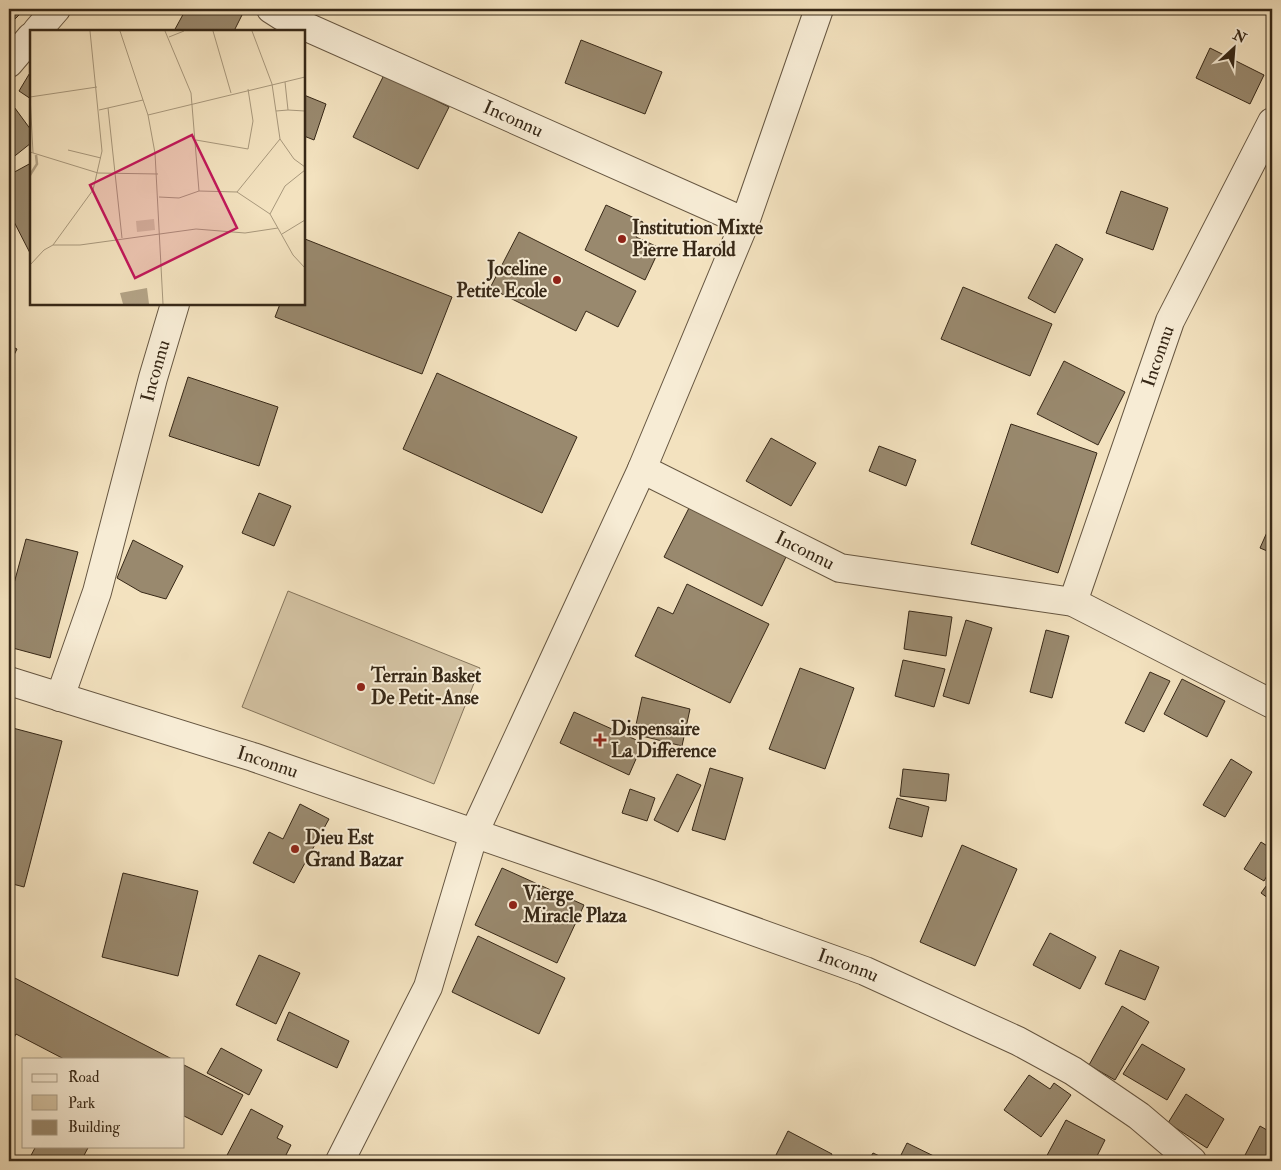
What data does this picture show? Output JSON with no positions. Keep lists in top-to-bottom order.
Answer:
{
  "streets": {
    "street": ["Inconnu"]
  },
  "places": {
    "other": [
      "Institution Mixte Pierre Harold",
      "Joceline Petite Ecole",
      "Terrain Basket De Petit-Anse",
      "Dieu Est Grand Bazar",
      "Vierge Miracle Plaza"
    ],
    "health": ["Dispensaire La Difference"]
  },
  "legend": ["Road", "Park", "Building"],
  "north": "top right"
}
